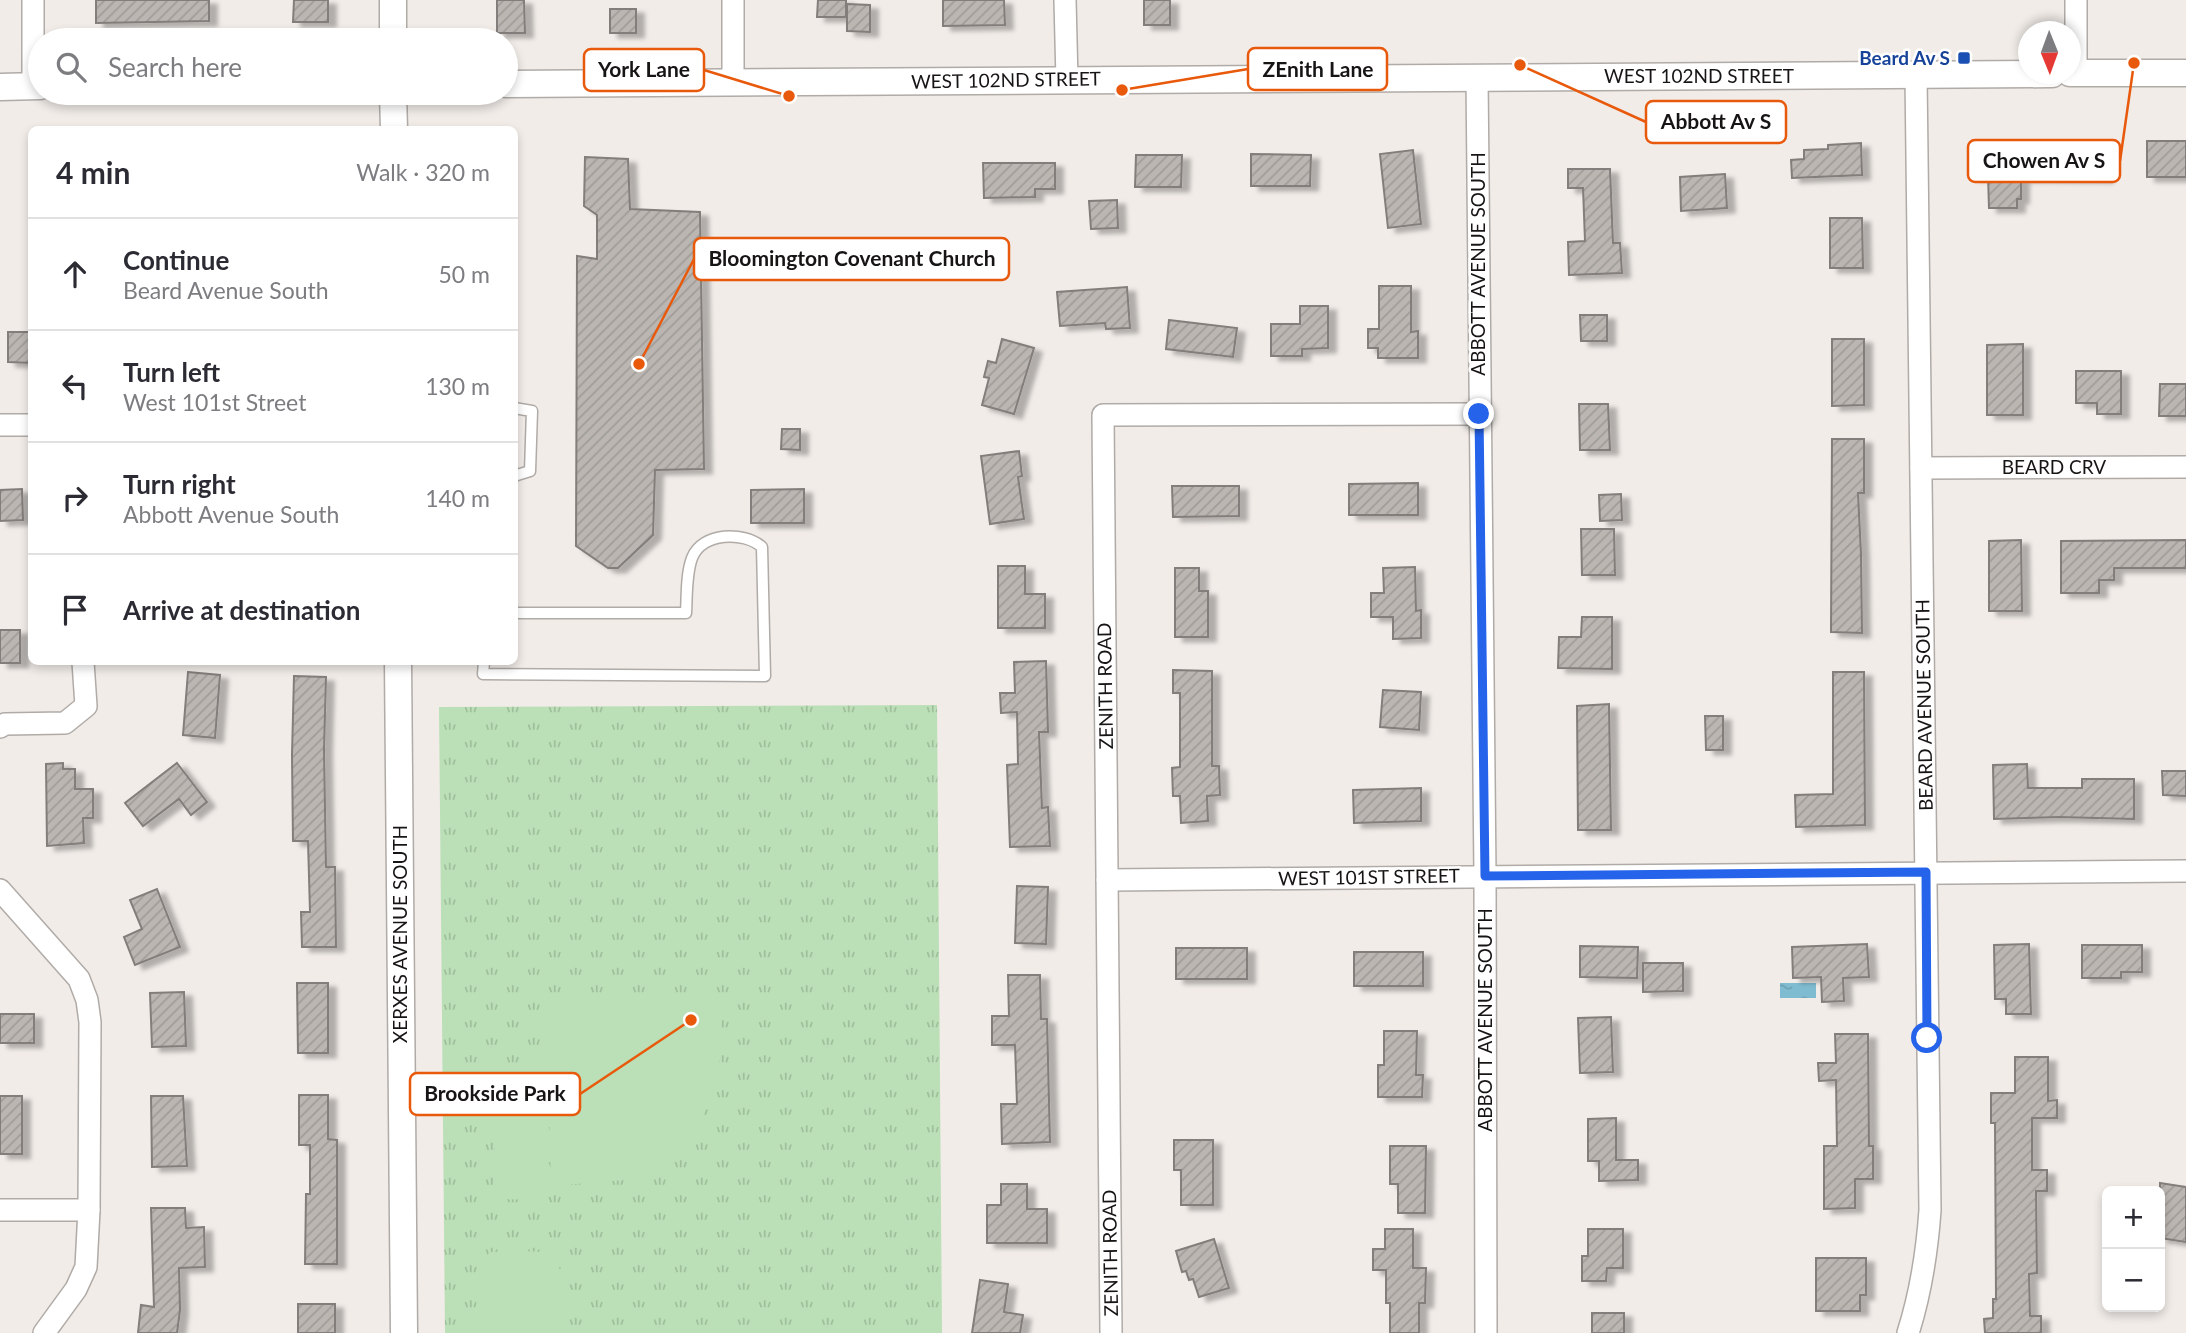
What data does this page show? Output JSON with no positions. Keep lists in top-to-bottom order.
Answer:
{
  "streets": {
    "street": [
      "WEST 102ND STREET",
      "ABBOTT AVENUE SOUTH",
      "BEARD CRV",
      "ZENITH ROAD",
      "BEARD AVENUE SOUTH",
      "WEST 101ST STREET",
      "XERXES AVENUE SOUTH"
    ]
  },
  "crossings": [
    ["WEST 102ND STREET", "ABBOTT AVENUE SOUTH"],
    ["WEST 102ND STREET", "BEARD AVENUE SOUTH"],
    ["ABBOTT AVENUE SOUTH", "ZENITH ROAD"],
    ["ABBOTT AVENUE SOUTH", "WEST 101ST STREET"],
    ["BEARD CRV", "BEARD AVENUE SOUTH"],
    ["ZENITH ROAD", "WEST 101ST STREET"],
    ["BEARD AVENUE SOUTH", "WEST 101ST STREET"]
  ],
  "places": {
    "transit": ["Beard Av S"],
    "other": [
      "Chowen Av S",
      "Abbott Av S",
      "ZEnith Lane",
      "York Lane",
      "Bloomington Covenant Church",
      "Brookside Park"
    ]
  },
  "north": "bottom",
  "page": {
    "search": "Search here",
    "heading": ["4 min", "Walk · 320 m"],
    "list": [
      ["Continue", "Beard Avenue South", "50 m"],
      ["Turn left", "West 101st Street", "130 m"],
      ["Turn right", "Abbott Avenue South", "140 m"],
      "Arrive at destination"
    ],
    "map_buttons": ["+", "−"]
  }
}
